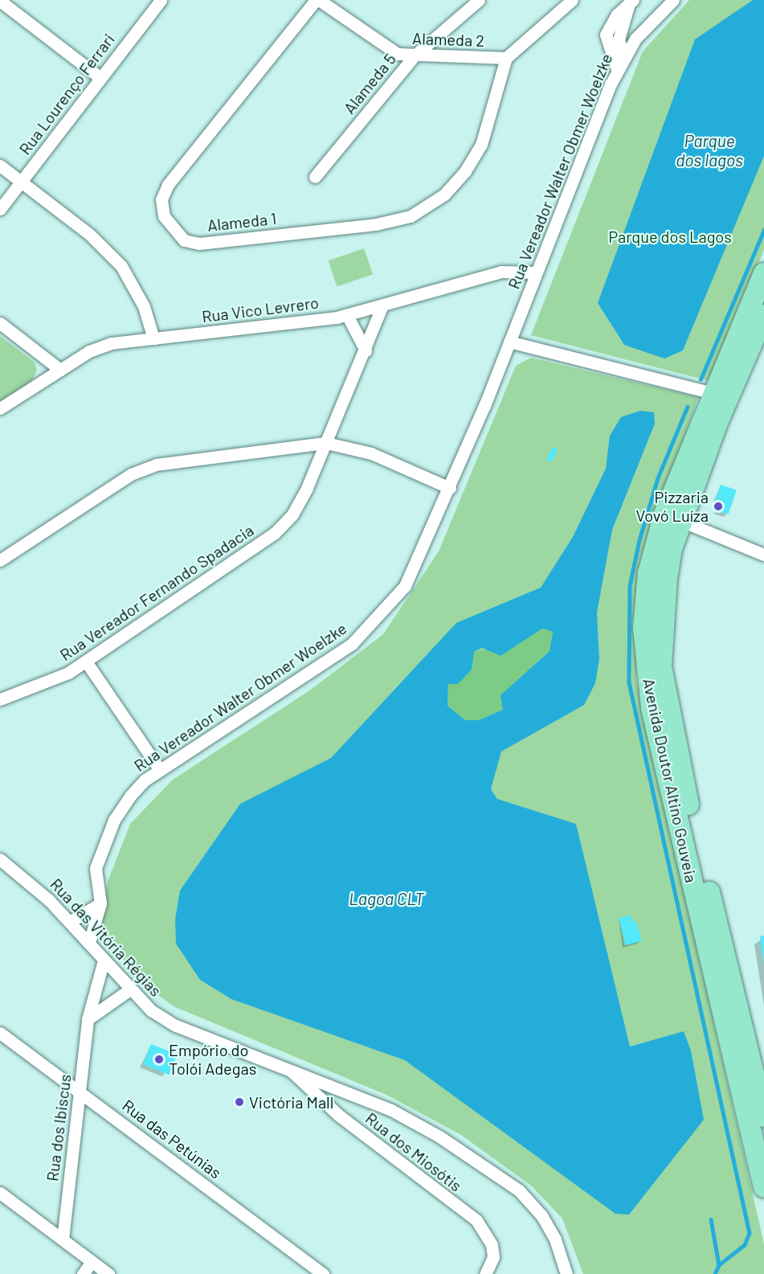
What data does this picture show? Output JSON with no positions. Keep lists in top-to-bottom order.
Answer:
{
  "streets": {
    "main road": ["Avenida Doutor Altino Gouveia"],
    "street": [
      "Alameda 2",
      "Alameda 5",
      "Rua Lourenço Ferrari",
      "Rua Vereador Walter Obmer Woelzke",
      "Alameda 1",
      "Rua Vico Levrero",
      "Rua Vereador Fernando Spadacia",
      "Rua das Vitória Régias",
      "Rua dos Ibiscus",
      "Rua das Petúnias",
      "Rua dos Miosótis"
    ]
  },
  "crossings": [
    ["Alameda 2", "Alameda 5"],
    ["Alameda 2", "Alameda 1"],
    ["Rua Vereador Walter Obmer Woelzke", "Rua Vico Levrero"],
    ["Rua Vereador Walter Obmer Woelzke", "Rua das Vitória Régias"],
    ["Rua Vico Levrero", "Rua Vereador Fernando Spadacia"],
    ["Rua das Vitória Régias", "Rua dos Ibiscus"],
    ["Rua das Vitória Régias", "Rua dos Miosótis"],
    ["Rua dos Ibiscus", "Rua das Petúnias"]
  ],
  "water": ["Parque dos lagos", "Lagoa CLT"],
  "parks": ["Parque dos Lagos"],
  "places": ["Pizzaria Vovó Luíza", "Empório do Tolói Adegas", "Victória Mall"]
}
